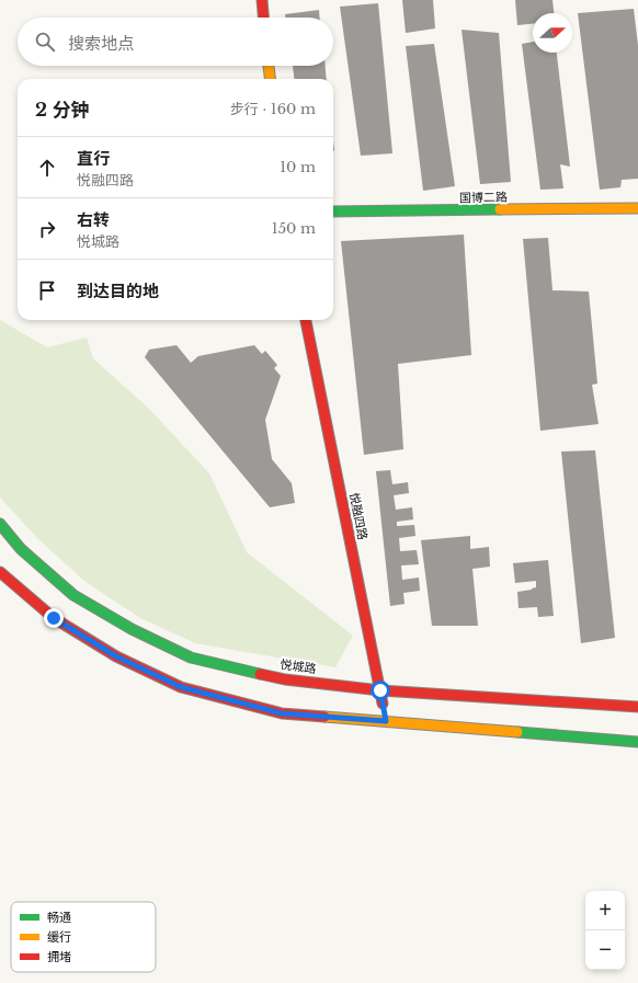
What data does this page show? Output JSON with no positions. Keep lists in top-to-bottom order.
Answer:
{
  "streets": {
    "main road": ["国博二路", "悦融四路", "悦城路"]
  },
  "crossings": [
    ["悦融四路", "悦城路"]
  ],
  "legend": ["畅通", "缓行", "拥堵"],
  "north": "right",
  "page": {
    "search": "搜索地点",
    "heading": ["2 分钟", "步行 · 160 m"],
    "list": [
      ["直行", "悦融四路", "10 m"],
      ["右转", "悦城路", "150 m"],
      "到达目的地"
    ],
    "map_buttons": ["+", "−"]
  }
}
